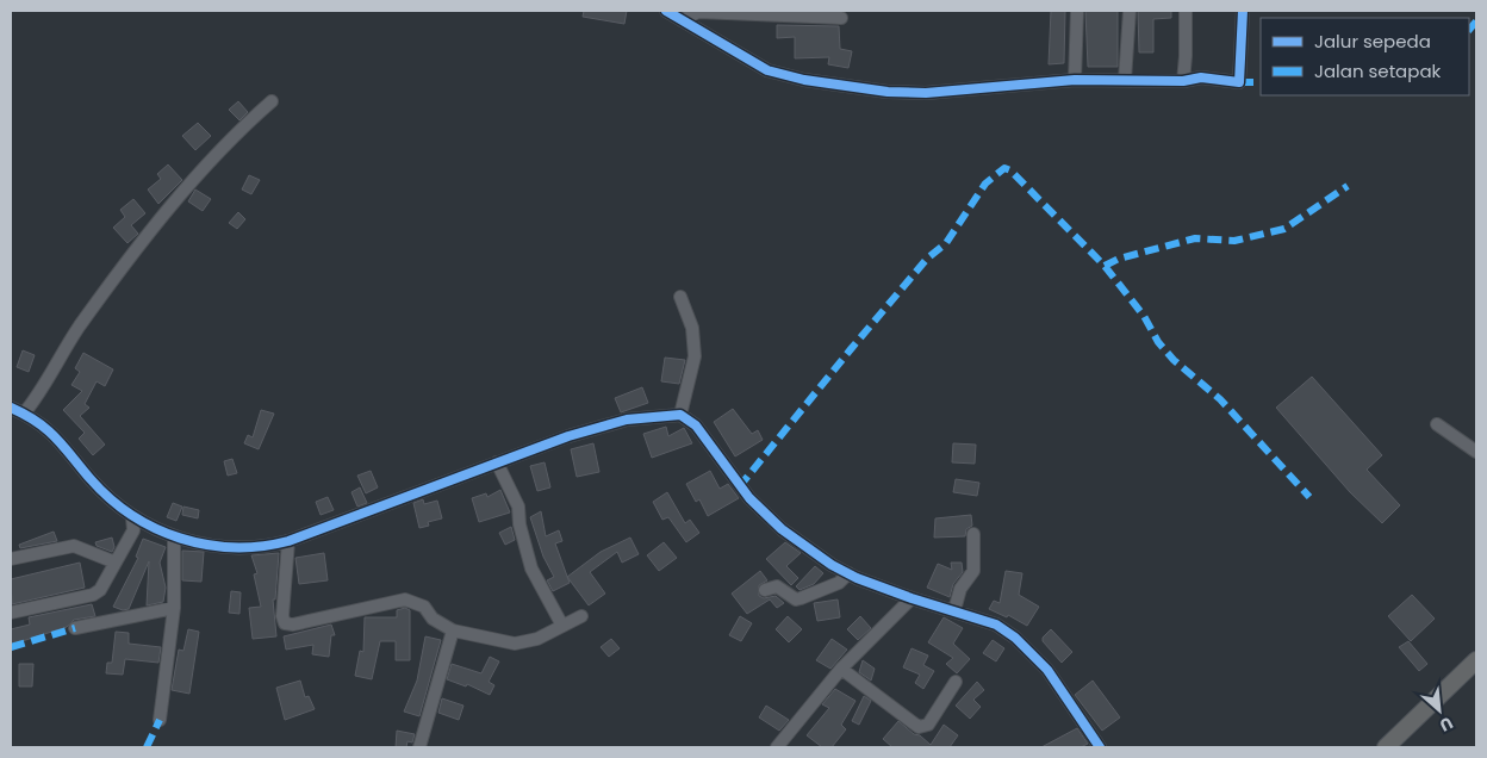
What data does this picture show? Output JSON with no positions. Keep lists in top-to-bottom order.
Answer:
{
  "legend": ["Jalur sepeda", "Jalan setapak"],
  "north": "bottom right"
}
